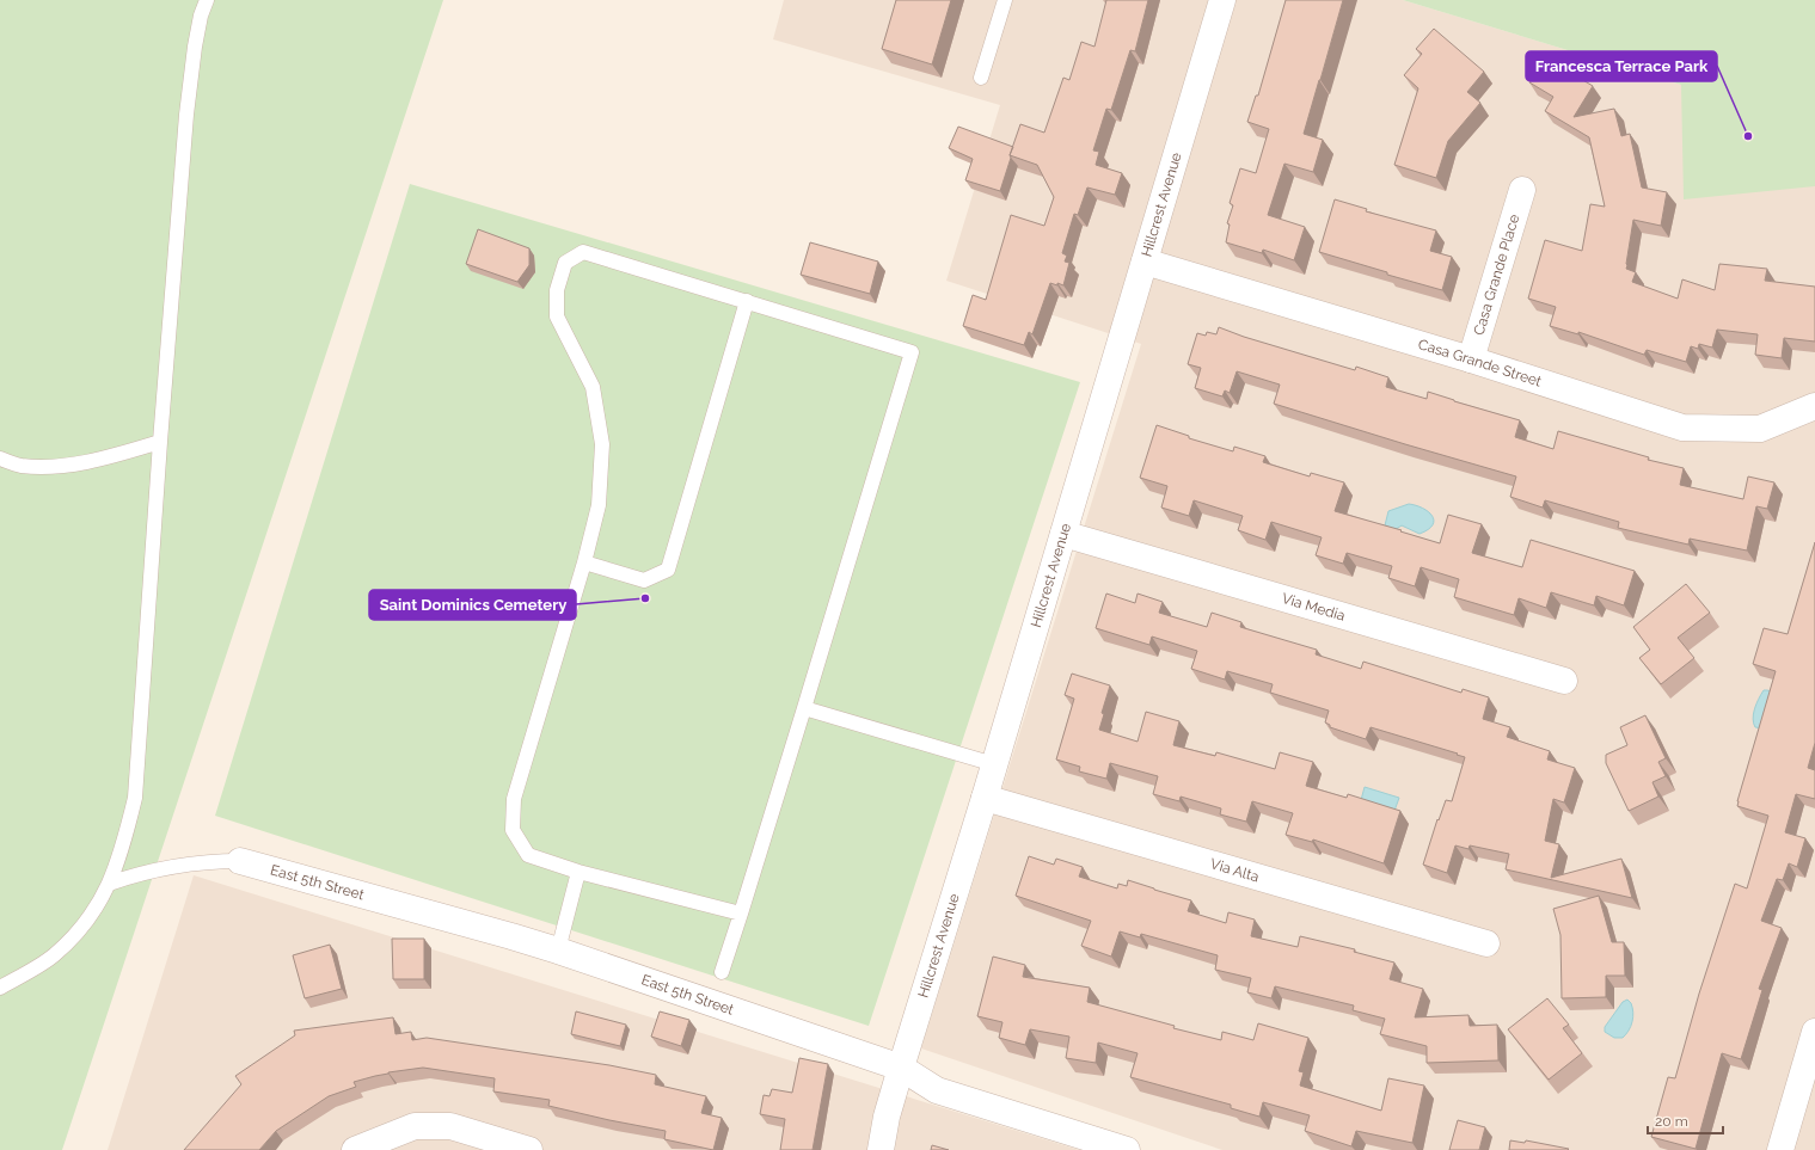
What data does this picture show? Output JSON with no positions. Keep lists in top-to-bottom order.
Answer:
{
  "streets": {
    "street": [
      "Hillcrest Avenue",
      "Casa Grande Place",
      "Casa Grande Street",
      "Via Media",
      "Via Alta",
      "East 5th Street"
    ]
  },
  "crossings": [
    ["Hillcrest Avenue", "Casa Grande Street"],
    ["Hillcrest Avenue", "Via Media"],
    ["Hillcrest Avenue", "Via Alta"],
    ["Hillcrest Avenue", "East 5th Street"],
    ["Casa Grande Place", "Casa Grande Street"]
  ],
  "places": ["Francesca Terrace Park", "Saint Dominics Cemetery"],
  "scale_bar": "20 m"
}
